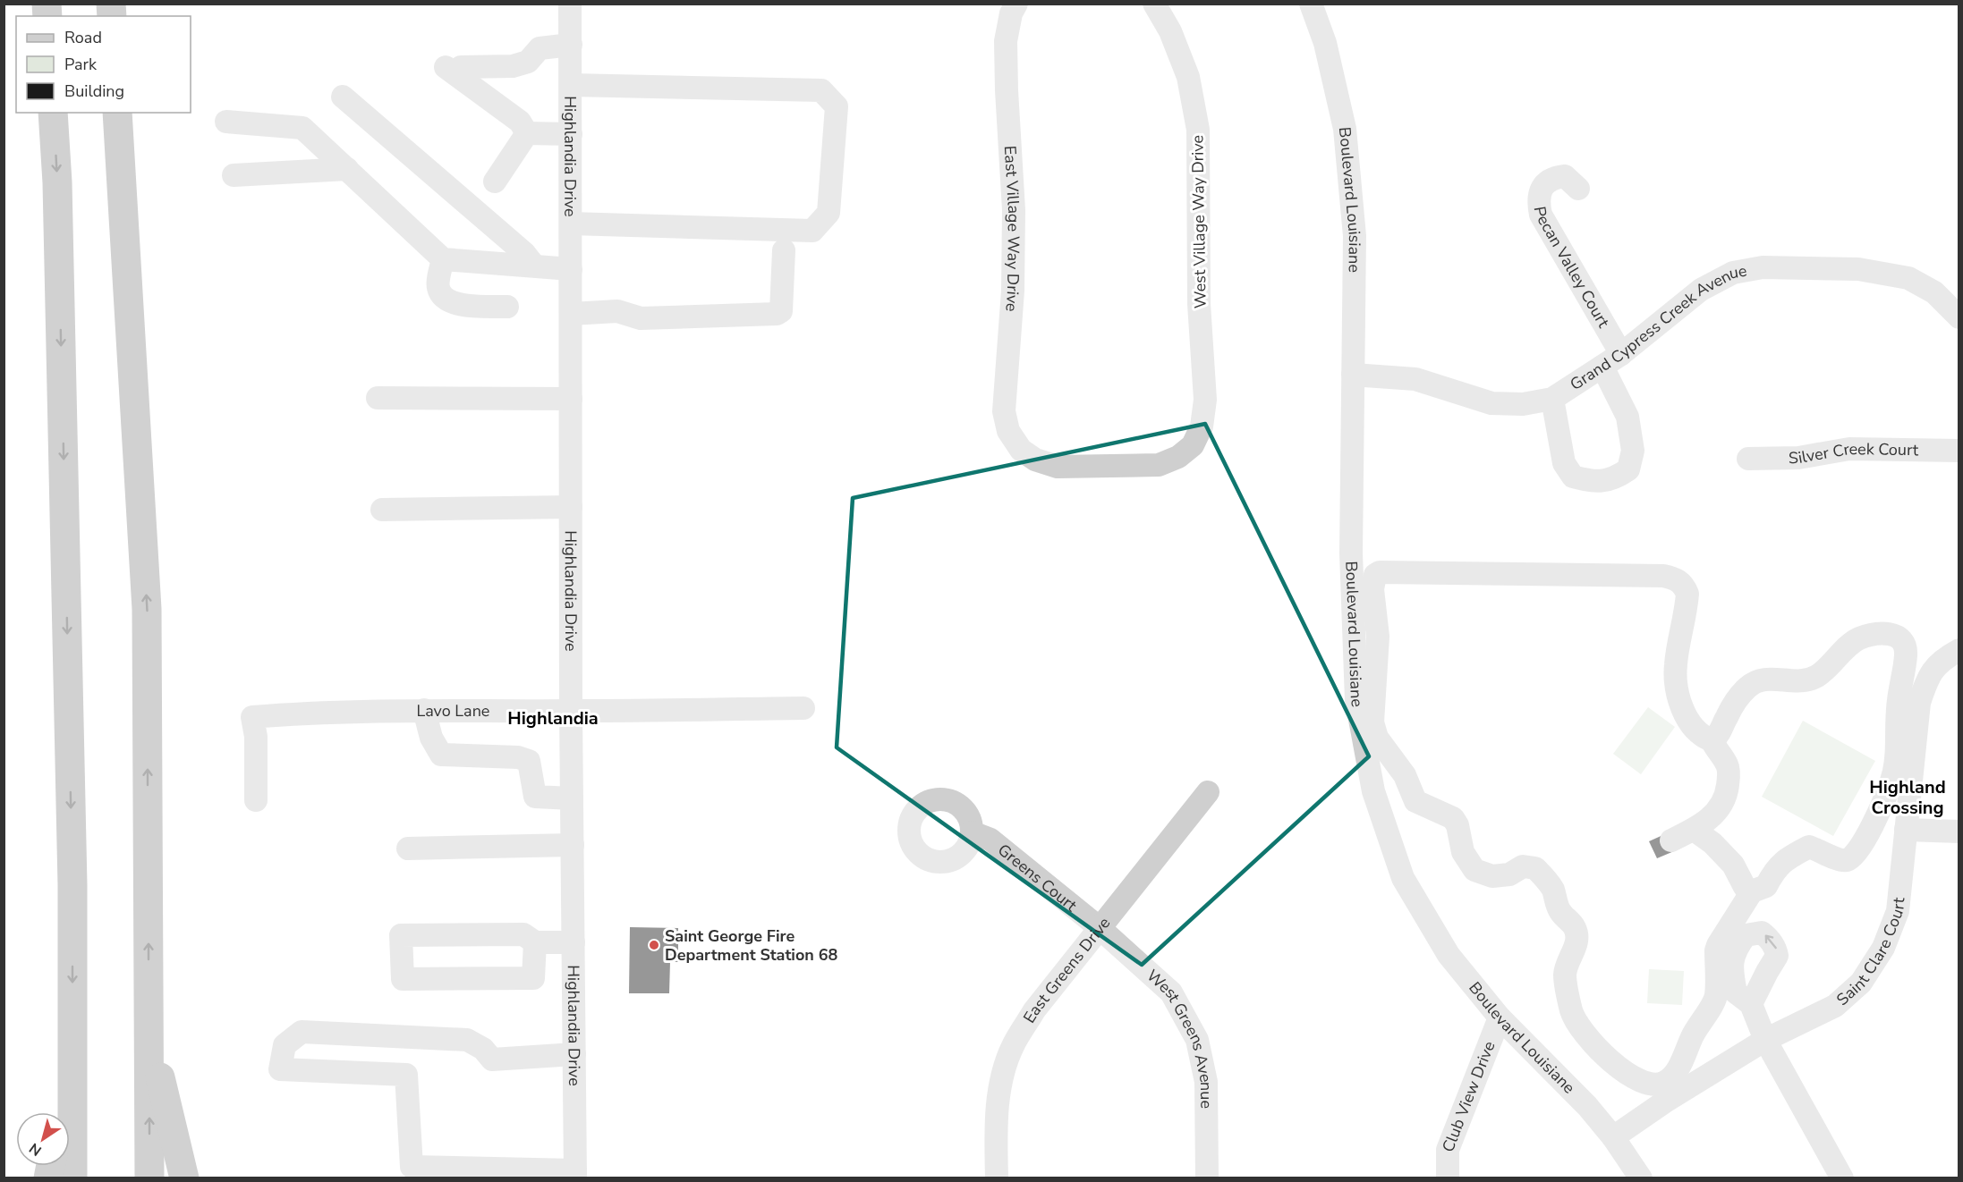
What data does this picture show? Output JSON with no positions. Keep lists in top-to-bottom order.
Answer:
{
  "streets": {
    "street": [
      "Highlandia Drive",
      "Boulevard Louisiane",
      "West Village Way Drive",
      "East Village Way Drive",
      "Pecan Valley Court",
      "Grand Cypress Creek Avenue",
      "Silver Creek Court",
      "Lavo Lane",
      "Greens Court",
      "Saint Clare Court",
      "East Greens Drive",
      "West Greens Avenue",
      "Club View Drive"
    ]
  },
  "crossings": [
    ["Highlandia Drive", "Lavo Lane"],
    ["Boulevard Louisiane", "Grand Cypress Creek Avenue"],
    ["Boulevard Louisiane", "Saint Clare Court"],
    ["Boulevard Louisiane", "Club View Drive"],
    ["West Village Way Drive", "East Village Way Drive"],
    ["Pecan Valley Court", "Grand Cypress Creek Avenue"],
    ["Greens Court", "East Greens Drive"],
    ["Greens Court", "West Greens Avenue"],
    ["East Greens Drive", "West Greens Avenue"]
  ],
  "districts": ["Highlandia", "Highland Crossing"],
  "places": ["Saint George Fire Department Station 68"],
  "legend": ["Road", "Park", "Building"],
  "north": "bottom left"
}
